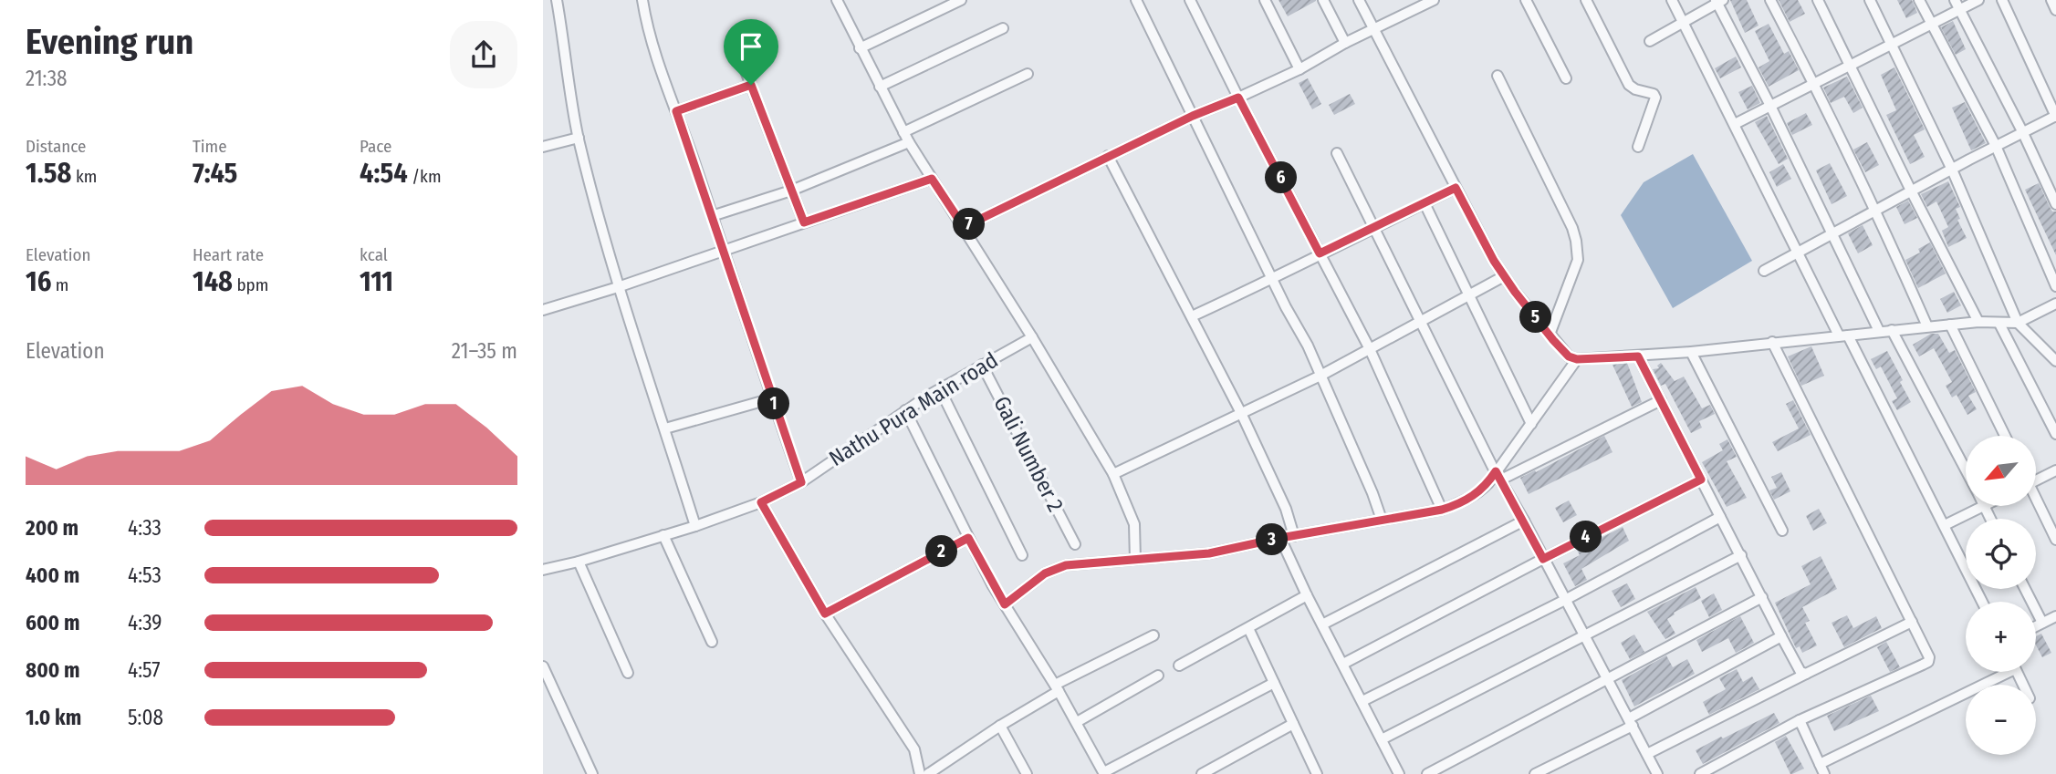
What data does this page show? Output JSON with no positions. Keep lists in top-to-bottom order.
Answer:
{
  "streets": {
    "street": ["Nathu Pura Main road", "Gali Number 2"]
  },
  "crossings": [
    ["Nathu Pura Main road", "Gali Number 2"]
  ],
  "north": "bottom left",
  "page": {
    "heading": ["Evening run", "21:38"],
    "stats": [
      ["Distance", "1.58 km"],
      ["Time", "7:45"],
      ["Pace", "4:54 /km"],
      ["Elevation", "16 m"],
      ["Heart rate", "148 bpm"],
      ["kcal", "111"]
    ],
    "pins": [
      "6",
      "7",
      "5",
      "1",
      "4",
      "3",
      "2"
    ],
    "chart": ["Elevation", "21–35 m"],
    "map_buttons": ["+", "−"],
    "list": [
      {
        "name": "200 m",
        "note": "4:33"
      },
      {
        "name": "400 m",
        "note": "4:53"
      },
      {
        "name": "600 m",
        "note": "4:39"
      },
      {
        "name": "800 m",
        "note": "4:57"
      },
      {
        "name": "1.0 km",
        "note": "5:08"
      }
    ]
  }
}
